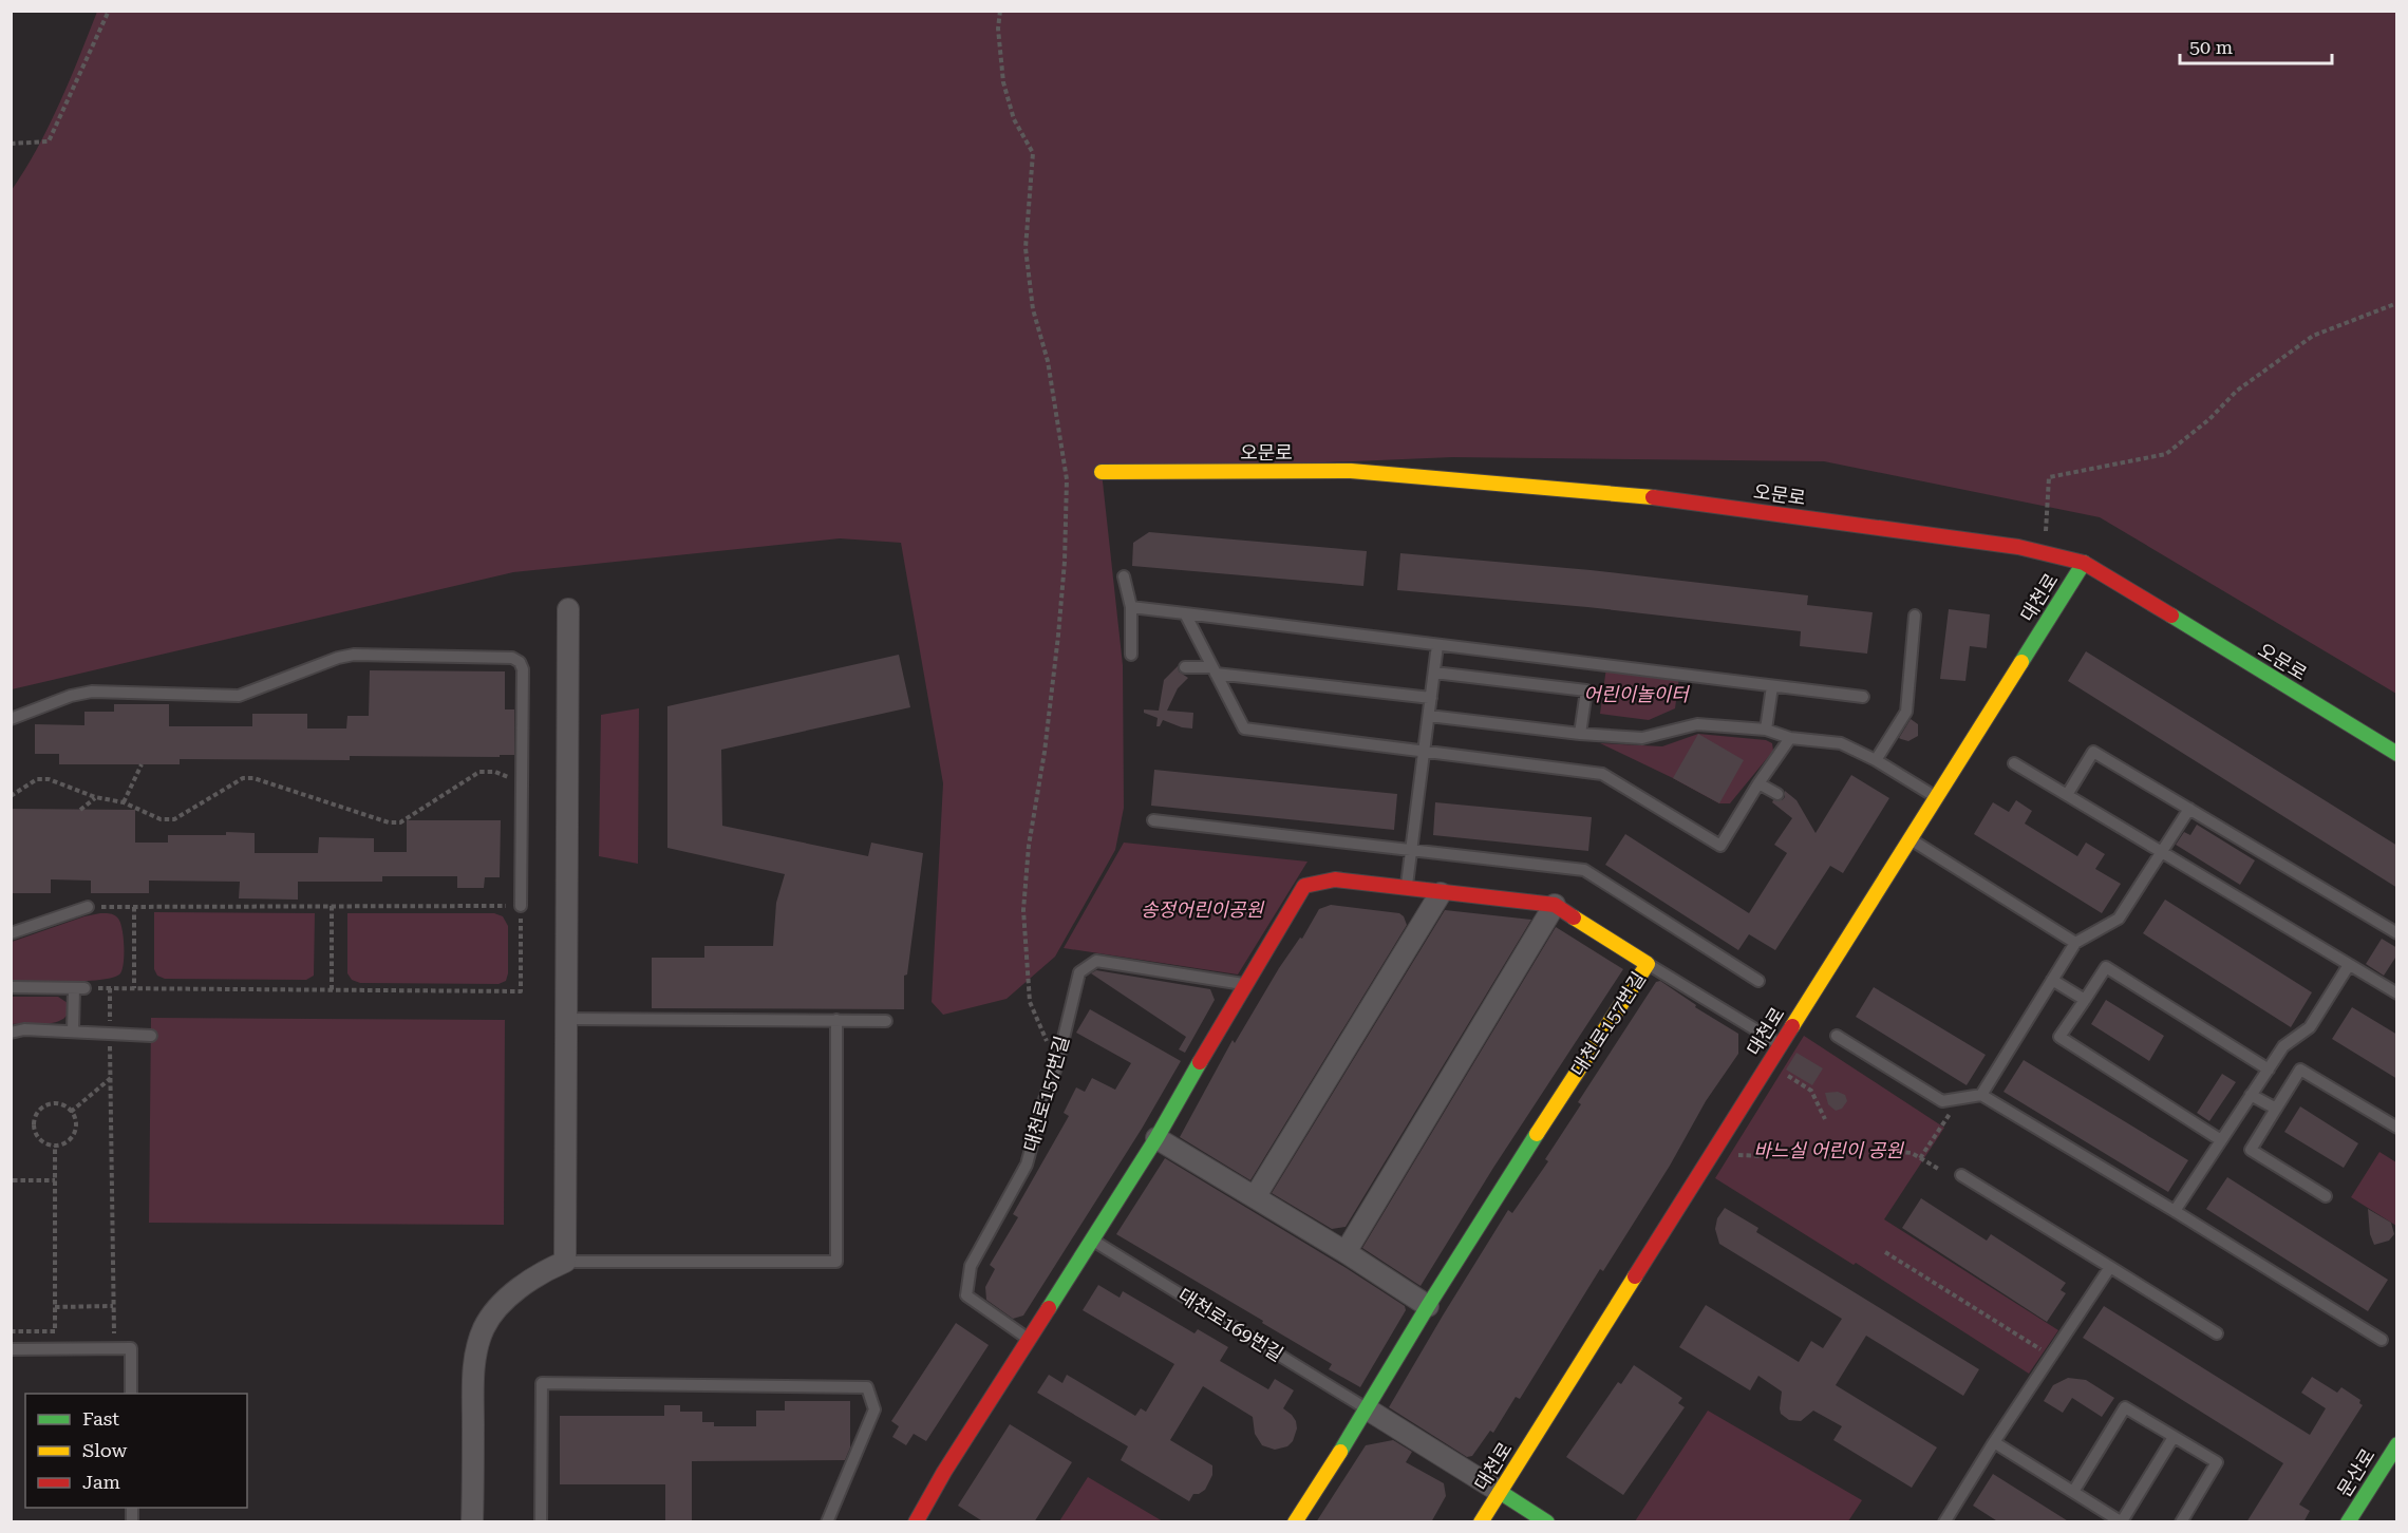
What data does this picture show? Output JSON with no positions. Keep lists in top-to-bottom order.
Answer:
{
  "streets": {
    "street": [
      "오문로",
      "대천로",
      "대천로157번길",
      "대천로169번길",
      "문산로"
    ]
  },
  "crossings": [
    ["오문로", "대천로"],
    ["대천로", "대천로169번길"],
    ["대천로157번길", "대천로169번길"]
  ],
  "parks": ["어린이놀이터", "송정어린이공원", "바느실 어린이 공원"],
  "legend": ["Fast", "Slow", "Jam"],
  "scale_bar": "50 m"
}
